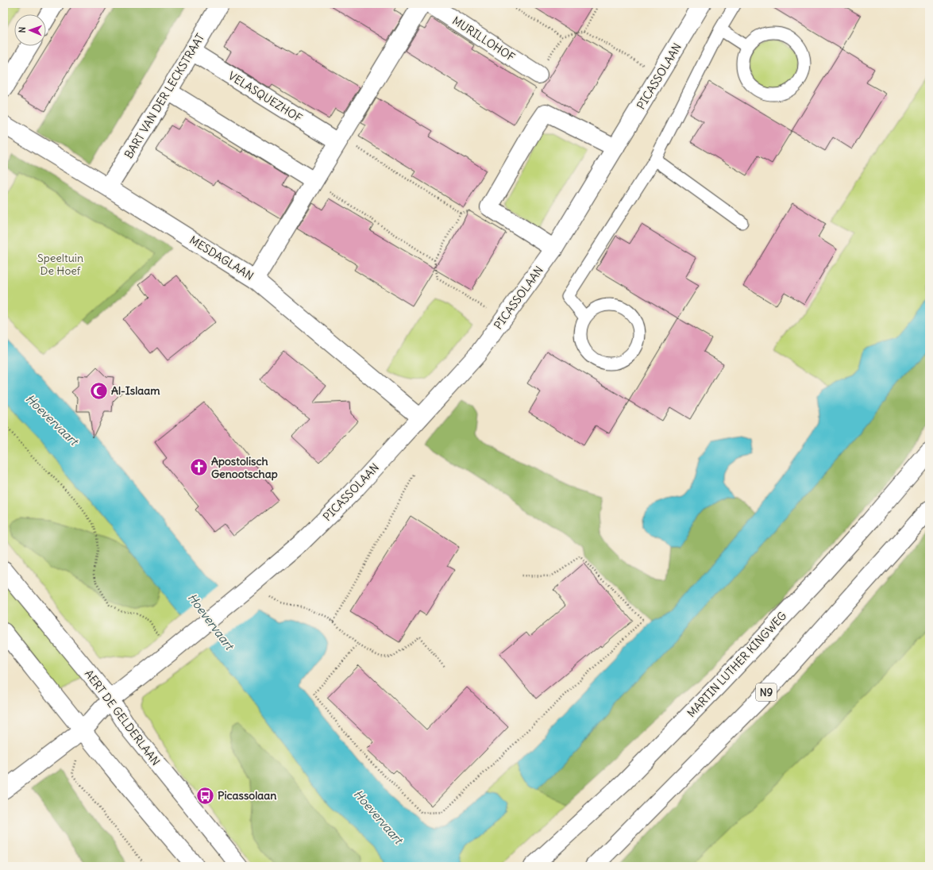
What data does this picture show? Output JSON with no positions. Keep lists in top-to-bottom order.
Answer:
{
  "streets": {
    "main road": [
      "MURILLOHOF",
      "PICASSOLAAN",
      "BART VAN DER LECKSTRAAT",
      "VELASQUEZHOF",
      "MESDAGLAAN",
      "MARTIN LUTHER KINGWEG",
      "N9",
      "AERT DE GELDERLAAN"
    ]
  },
  "crossings": [
    ["PICASSOLAAN", "MESDAGLAAN"],
    ["PICASSOLAAN", "AERT DE GELDERLAAN"],
    ["BART VAN DER LECKSTRAAT", "VELASQUEZHOF"],
    ["BART VAN DER LECKSTRAAT", "MESDAGLAAN"]
  ],
  "water": ["Hoevervaart"],
  "parks": ["Speeltuin De Hoef"],
  "places": {
    "mosque": ["Al-Islaam"],
    "church": ["Apostolisch Genootschap"],
    "bus stop": ["Picassolaan"]
  },
  "north": "left"
}
